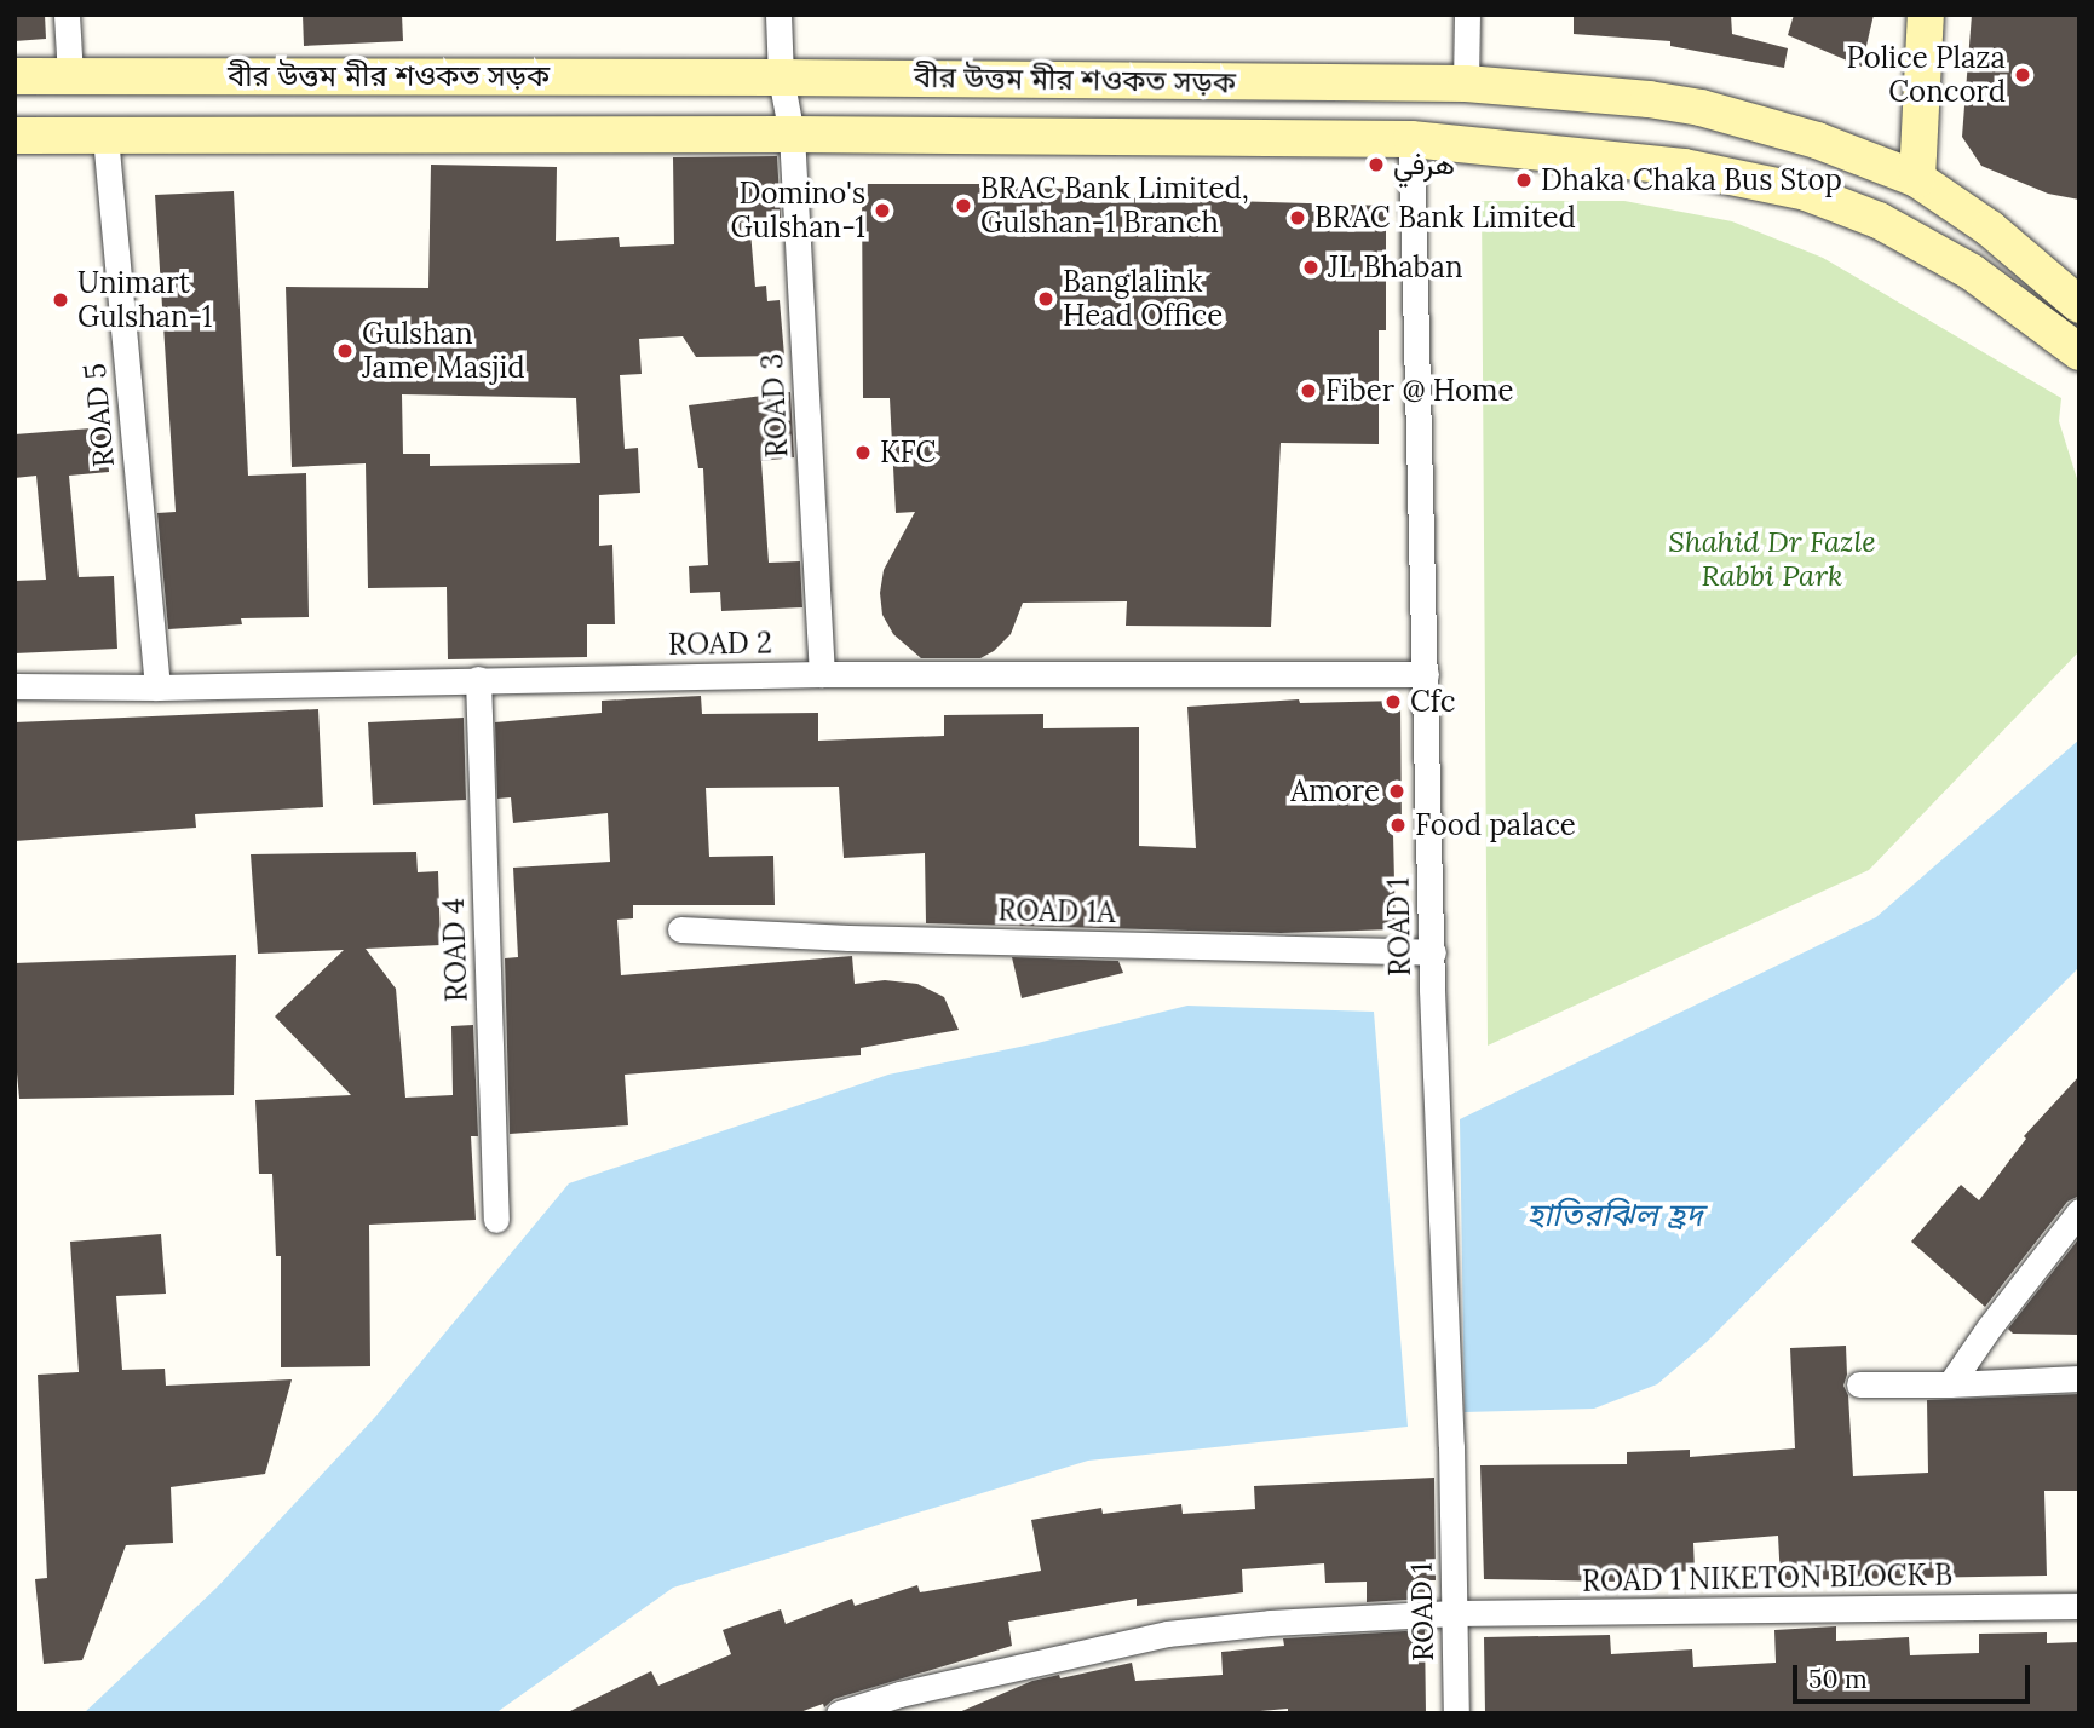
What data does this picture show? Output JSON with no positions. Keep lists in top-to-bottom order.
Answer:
{
  "streets": {
    "main road": ["বীর উত্তম মীর শওকত সড়ক"],
    "street": [
      "ROAD 3",
      "ROAD 5",
      "ROAD 2",
      "ROAD 1A",
      "ROAD 1",
      "ROAD 4",
      "ROAD 1 NIKETON BLOCK B"
    ]
  },
  "crossings": [
    ["বীর উত্তম মীর শওকত সড়ক", "ROAD 3"],
    ["বীর উত্তম মীর শওকত সড়ক", "ROAD 5"],
    ["বীর উত্তম মীর শওকত সড়ক", "ROAD 1"],
    ["ROAD 3", "ROAD 2"],
    ["ROAD 5", "ROAD 2"],
    ["ROAD 2", "ROAD 1"],
    ["ROAD 2", "ROAD 4"],
    ["ROAD 1A", "ROAD 1"],
    ["ROAD 1", "ROAD 1 NIKETON BLOCK B"]
  ],
  "water": ["হাতিরঝিল হ্রদ"],
  "parks": ["Shahid Dr Fazle Rabbi Park"],
  "places": [
    "Police Plaza Concord",
    "هرفي",
    "Dhaka Chaka Bus Stop",
    "BRAC Bank Limited, Gulshan-1 Branch",
    "Domino's Gulshan-1",
    "BRAC Bank Limited",
    "JL Bhaban",
    "Banglalink Head Office",
    "Unimart Gulshan-1",
    "Gulshan Jame Masjid",
    "Fiber @ Home",
    "KFC",
    "Cfc",
    "Amore",
    "Food palace"
  ],
  "scale_bar": "50 m"
}
